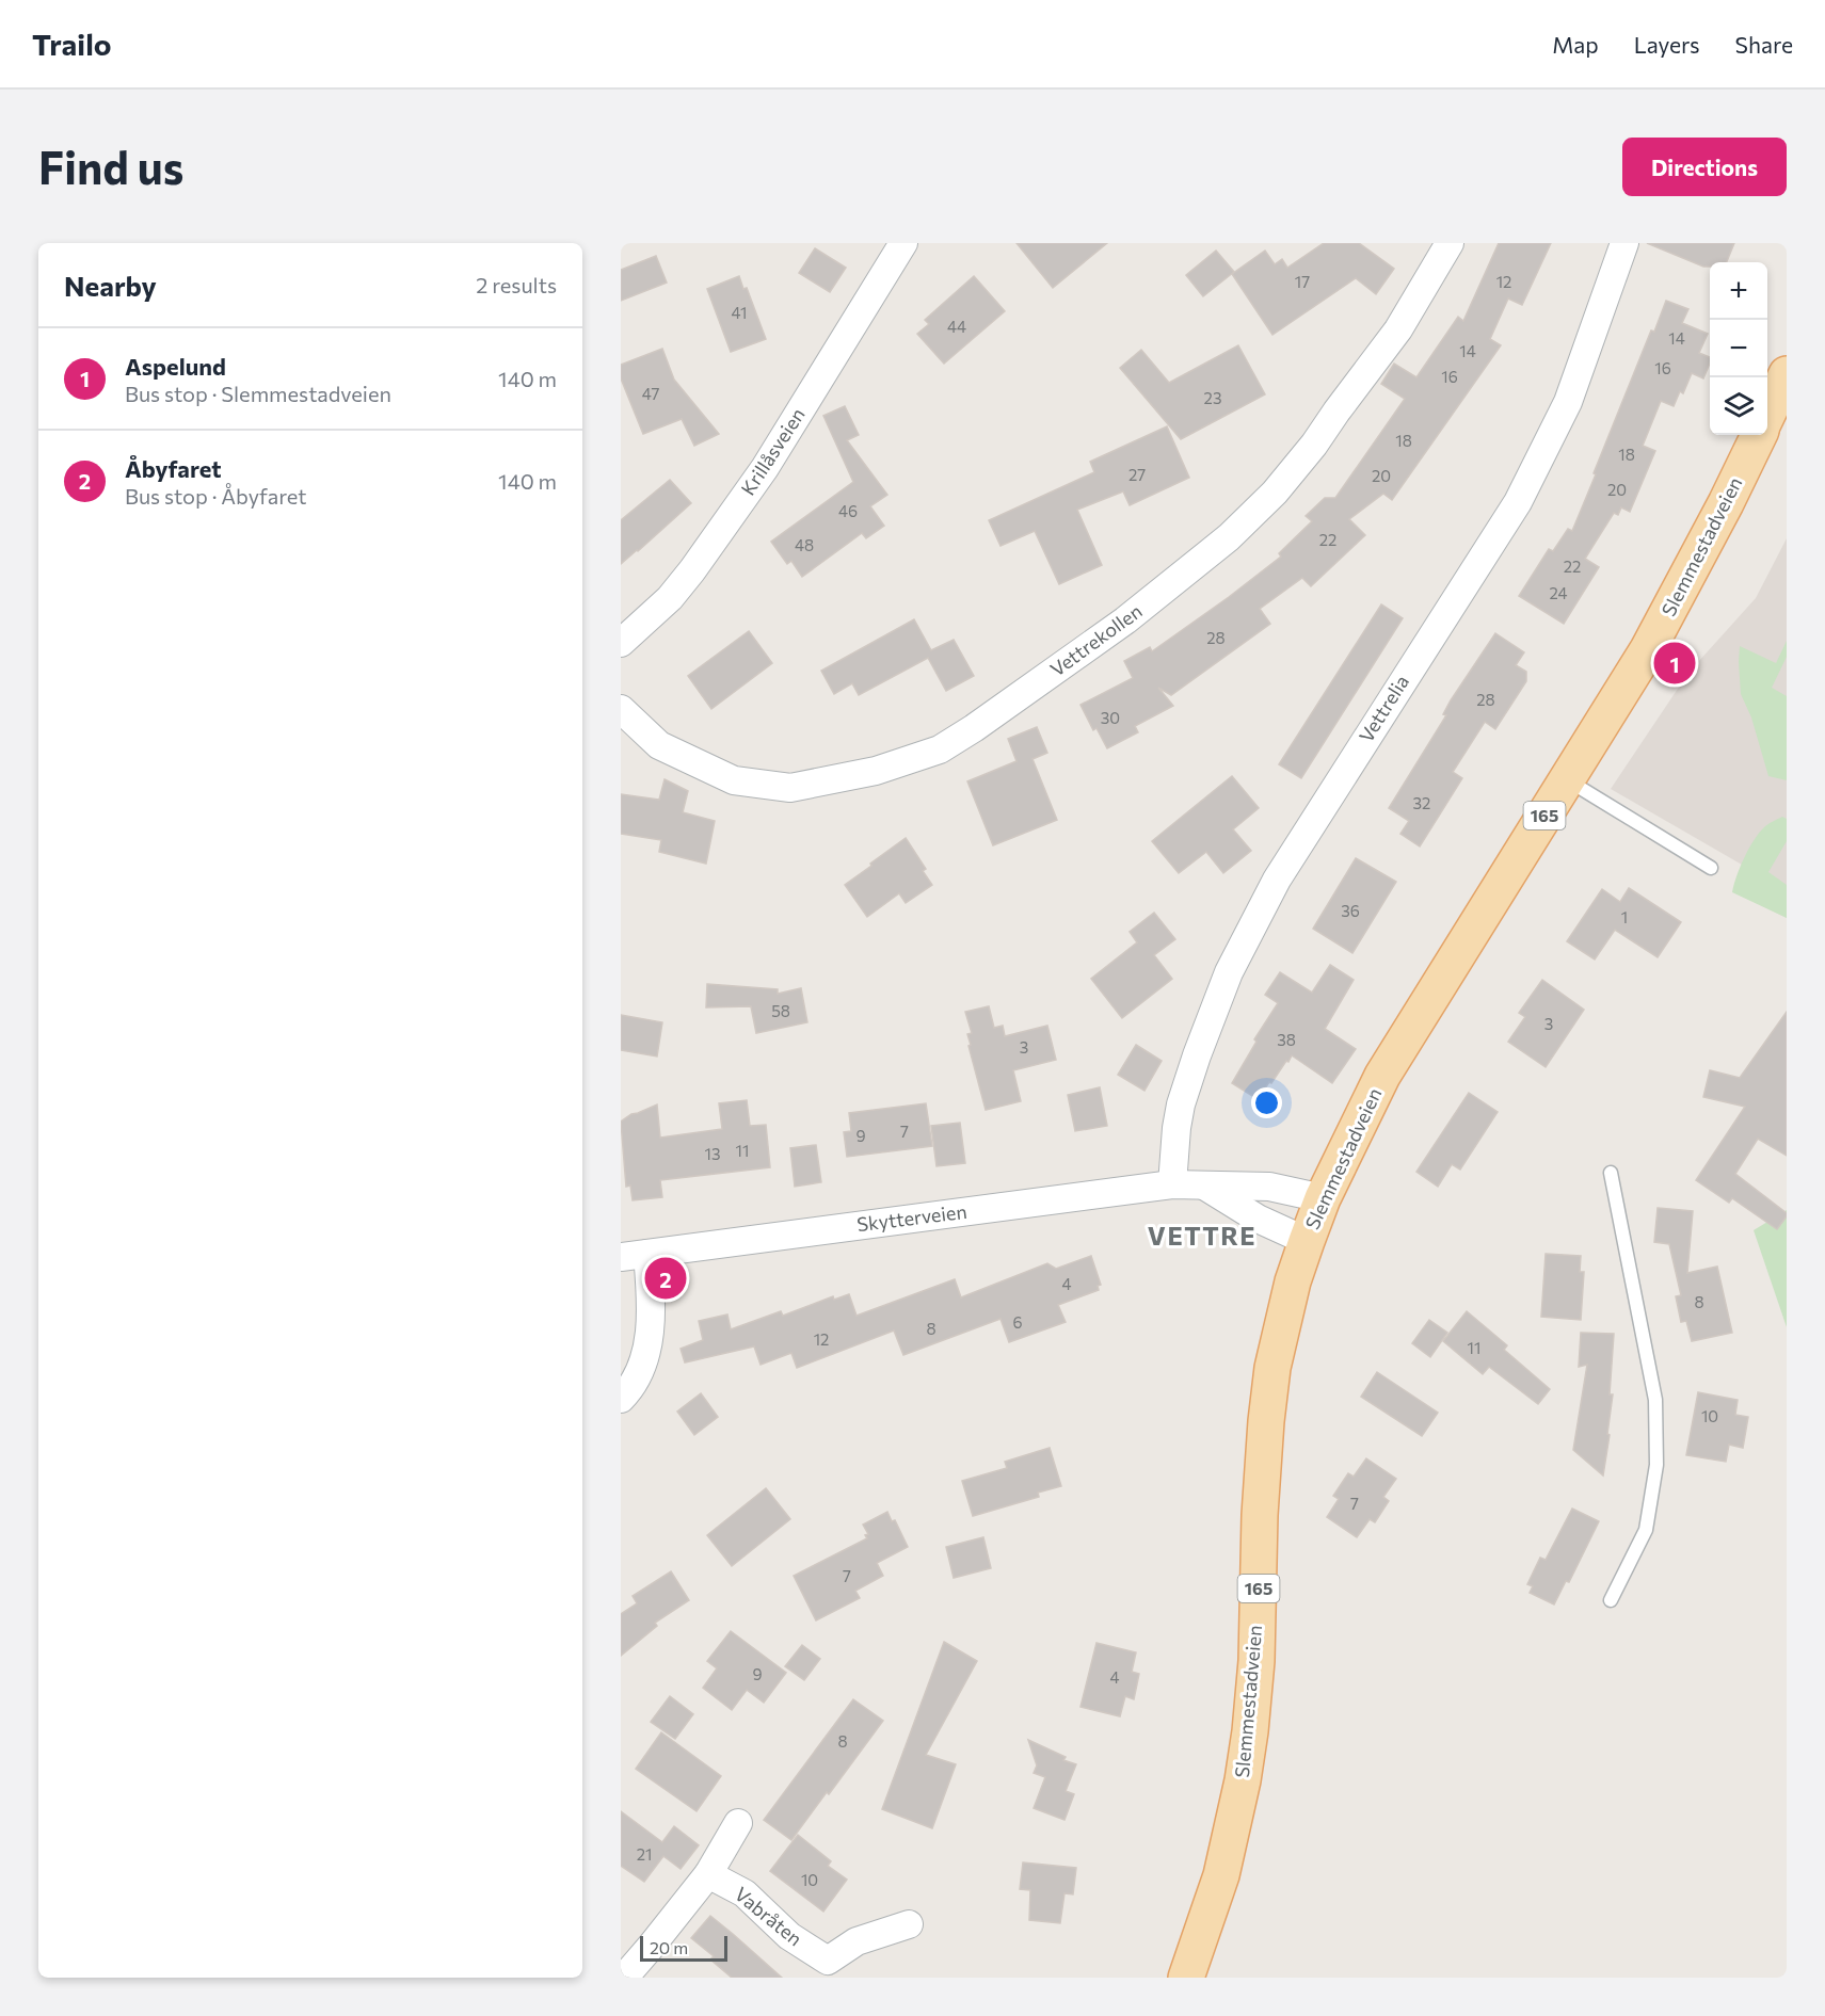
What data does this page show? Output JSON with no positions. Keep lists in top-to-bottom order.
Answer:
{
  "streets": {
    "main road": ["Slemmestadveien", "165"],
    "street": [
      "Krillåsveien",
      "Vettrekollen",
      "Vettrelia",
      "Skytterveien",
      "Vabråten"
    ]
  },
  "crossings": [
    ["Slemmestadveien", "Skytterveien"],
    ["Vettrelia", "Skytterveien"]
  ],
  "districts": ["VETTRE"],
  "house_numbers": [
    "17",
    "12",
    "41",
    "44",
    "14",
    "14",
    "16",
    "16",
    "47",
    "23",
    "18",
    "18",
    "27",
    "20",
    "20",
    "46",
    "22",
    "48",
    "22",
    "24",
    "28",
    "28",
    "30",
    "32",
    "36",
    "1",
    "58",
    "3",
    "38",
    "3",
    "7",
    "9",
    "11",
    "13",
    "4",
    "8",
    "6",
    "8",
    "12",
    "11",
    "10",
    "7",
    "7",
    "9",
    "4",
    "8",
    "21",
    "10"
  ],
  "scale_bar": "20 m",
  "page": {
    "header": "Trailo",
    "nav": ["Map", "Layers", "Share"],
    "buttons": "Directions",
    "title": "Find us",
    "heading": ["Nearby", "2 results"],
    "map_buttons": ["+", "−"],
    "list": [
      {
        "mark": "1",
        "name": "Aspelund",
        "note": "Bus stop · Slemmestadveien",
        "value": "140 m"
      },
      {
        "mark": "2",
        "name": "Åbyfaret",
        "note": "Bus stop · Åbyfaret",
        "value": "140 m"
      }
    ],
    "pins": ["1", "2"],
    "scale": "20 m"
  }
}
